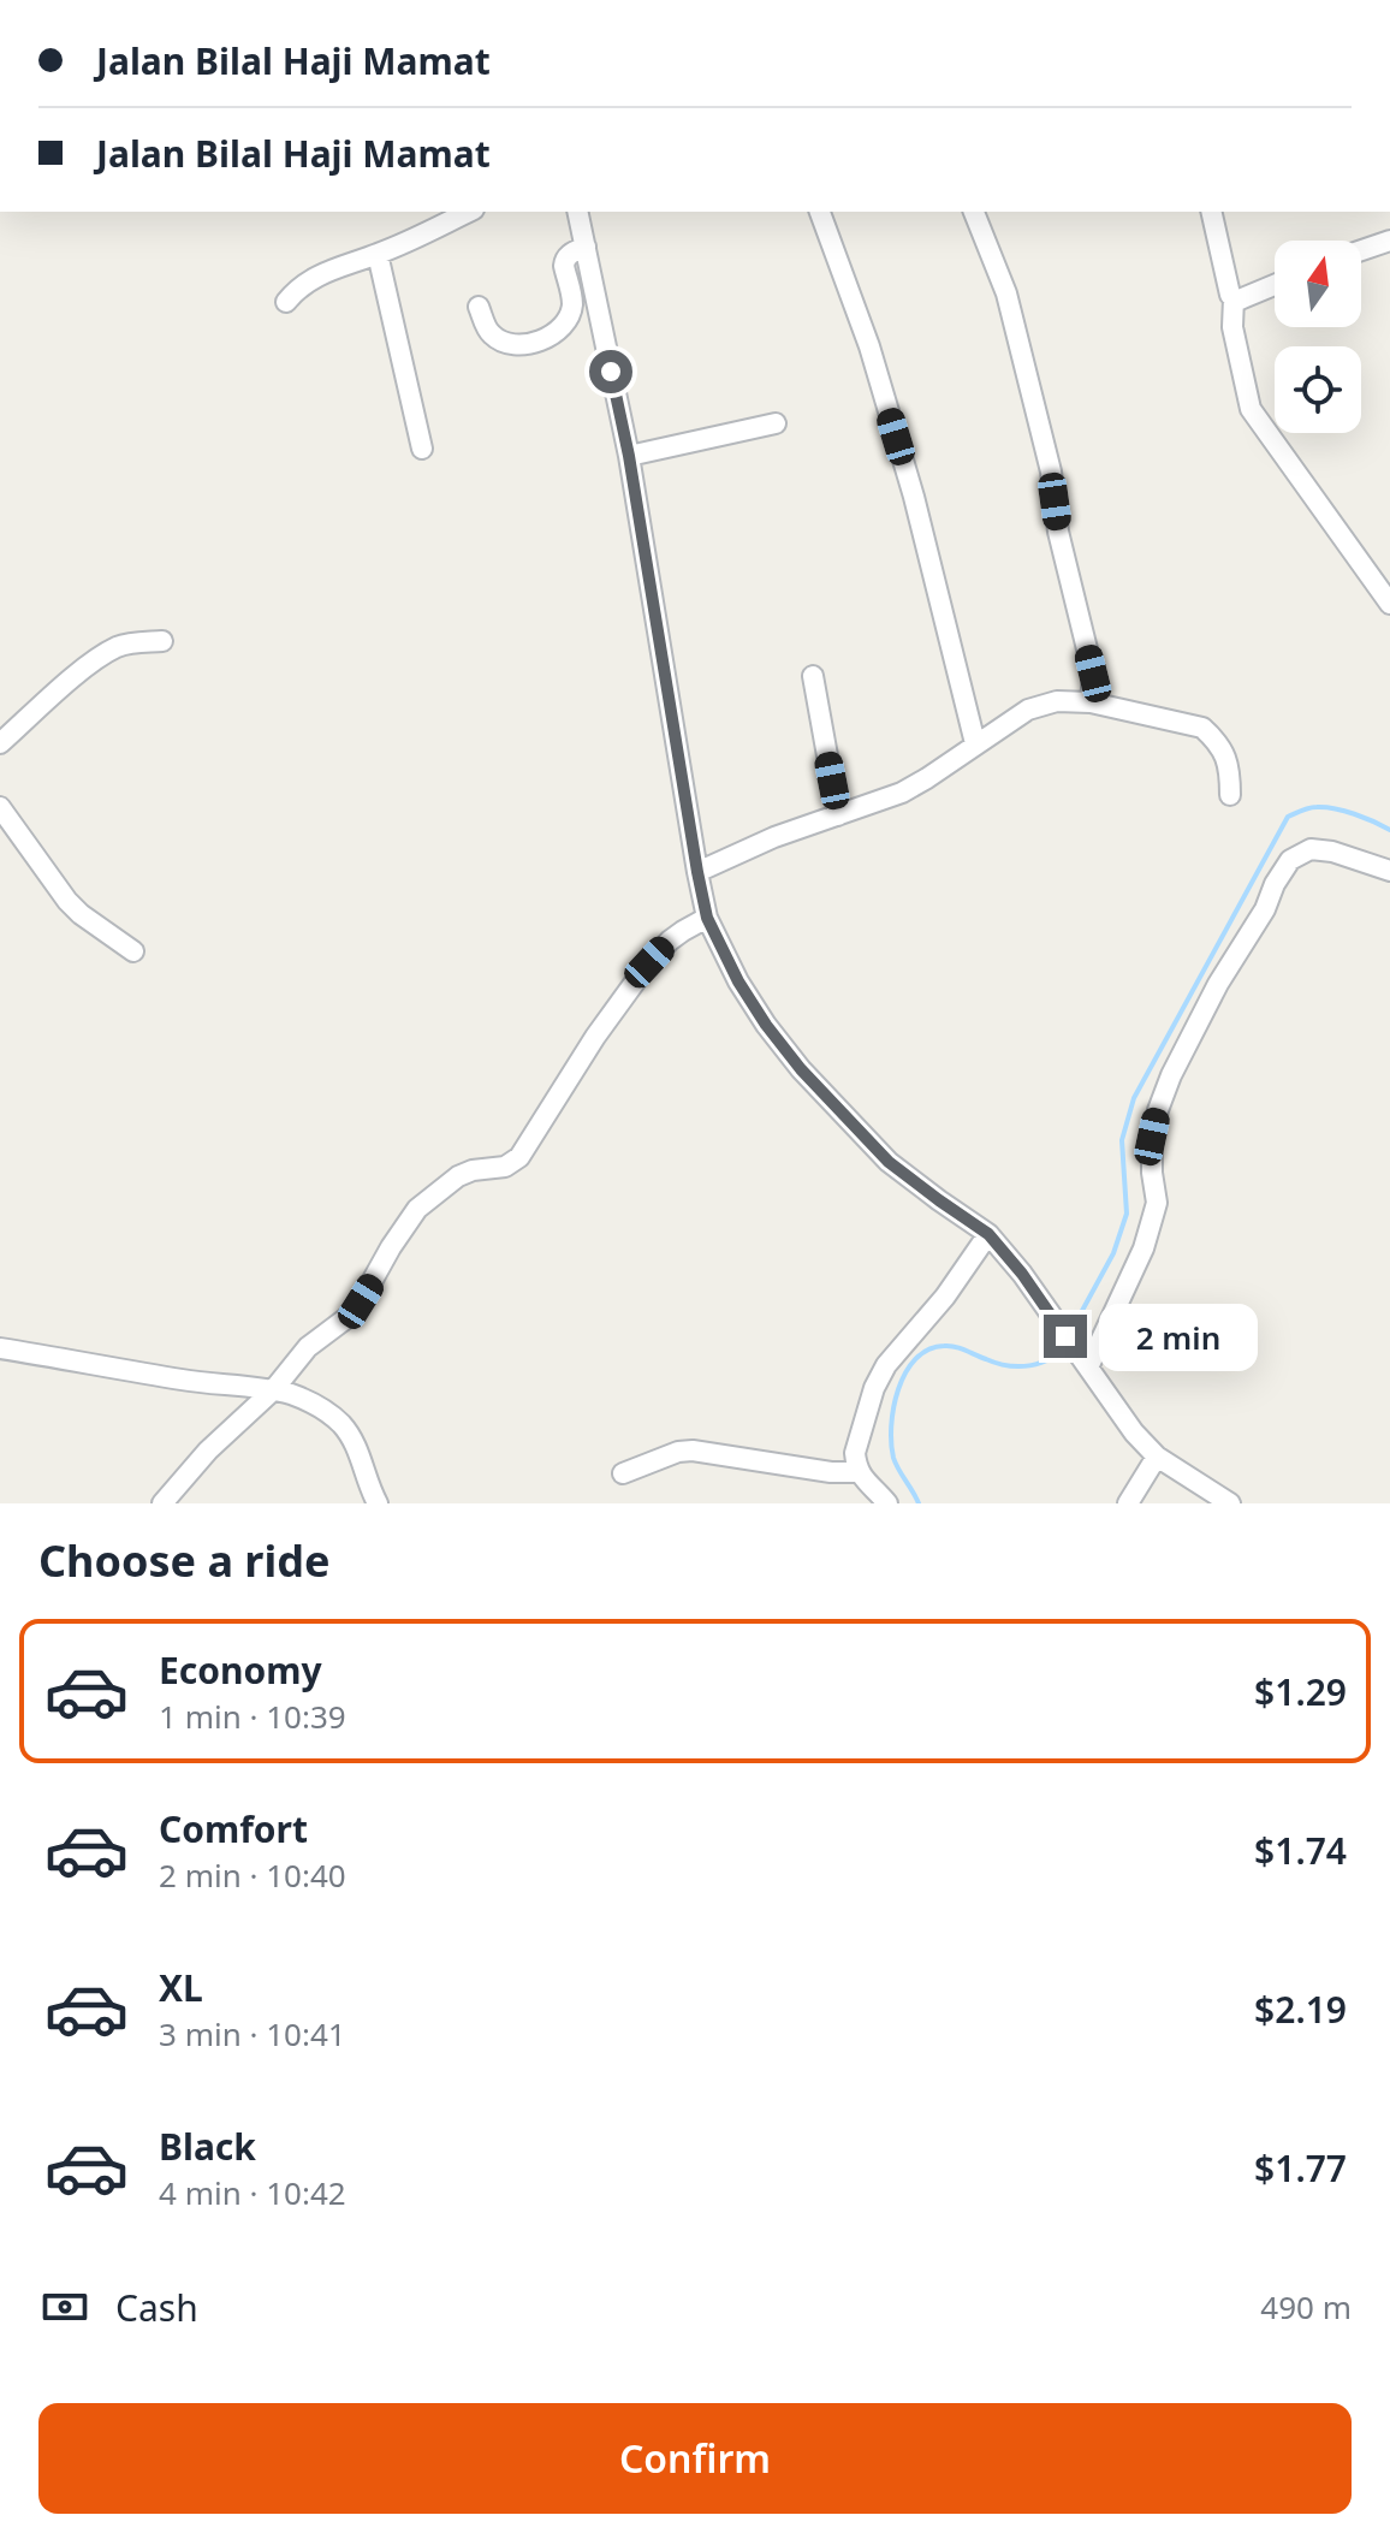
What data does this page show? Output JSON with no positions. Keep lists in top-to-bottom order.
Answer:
{
  "north": "top",
  "page": {
    "banner": ["Jalan Bilal Haji Mamat", "Jalan Bilal Haji Mamat"],
    "bubble": "2 min",
    "heading": "Choose a ride",
    "list": [
      {
        "name": "Economy",
        "note": "1 min · 10:39",
        "value": "$1.29"
      },
      {
        "name": "Comfort",
        "note": "2 min · 10:40",
        "value": "$1.74"
      },
      {
        "name": "XL",
        "note": "3 min · 10:41",
        "value": "$2.19"
      },
      {
        "name": "Black",
        "note": "4 min · 10:42",
        "value": "$1.77"
      }
    ],
    "pay": ["Cash", "490 m"],
    "buttons": "Confirm"
  }
}
